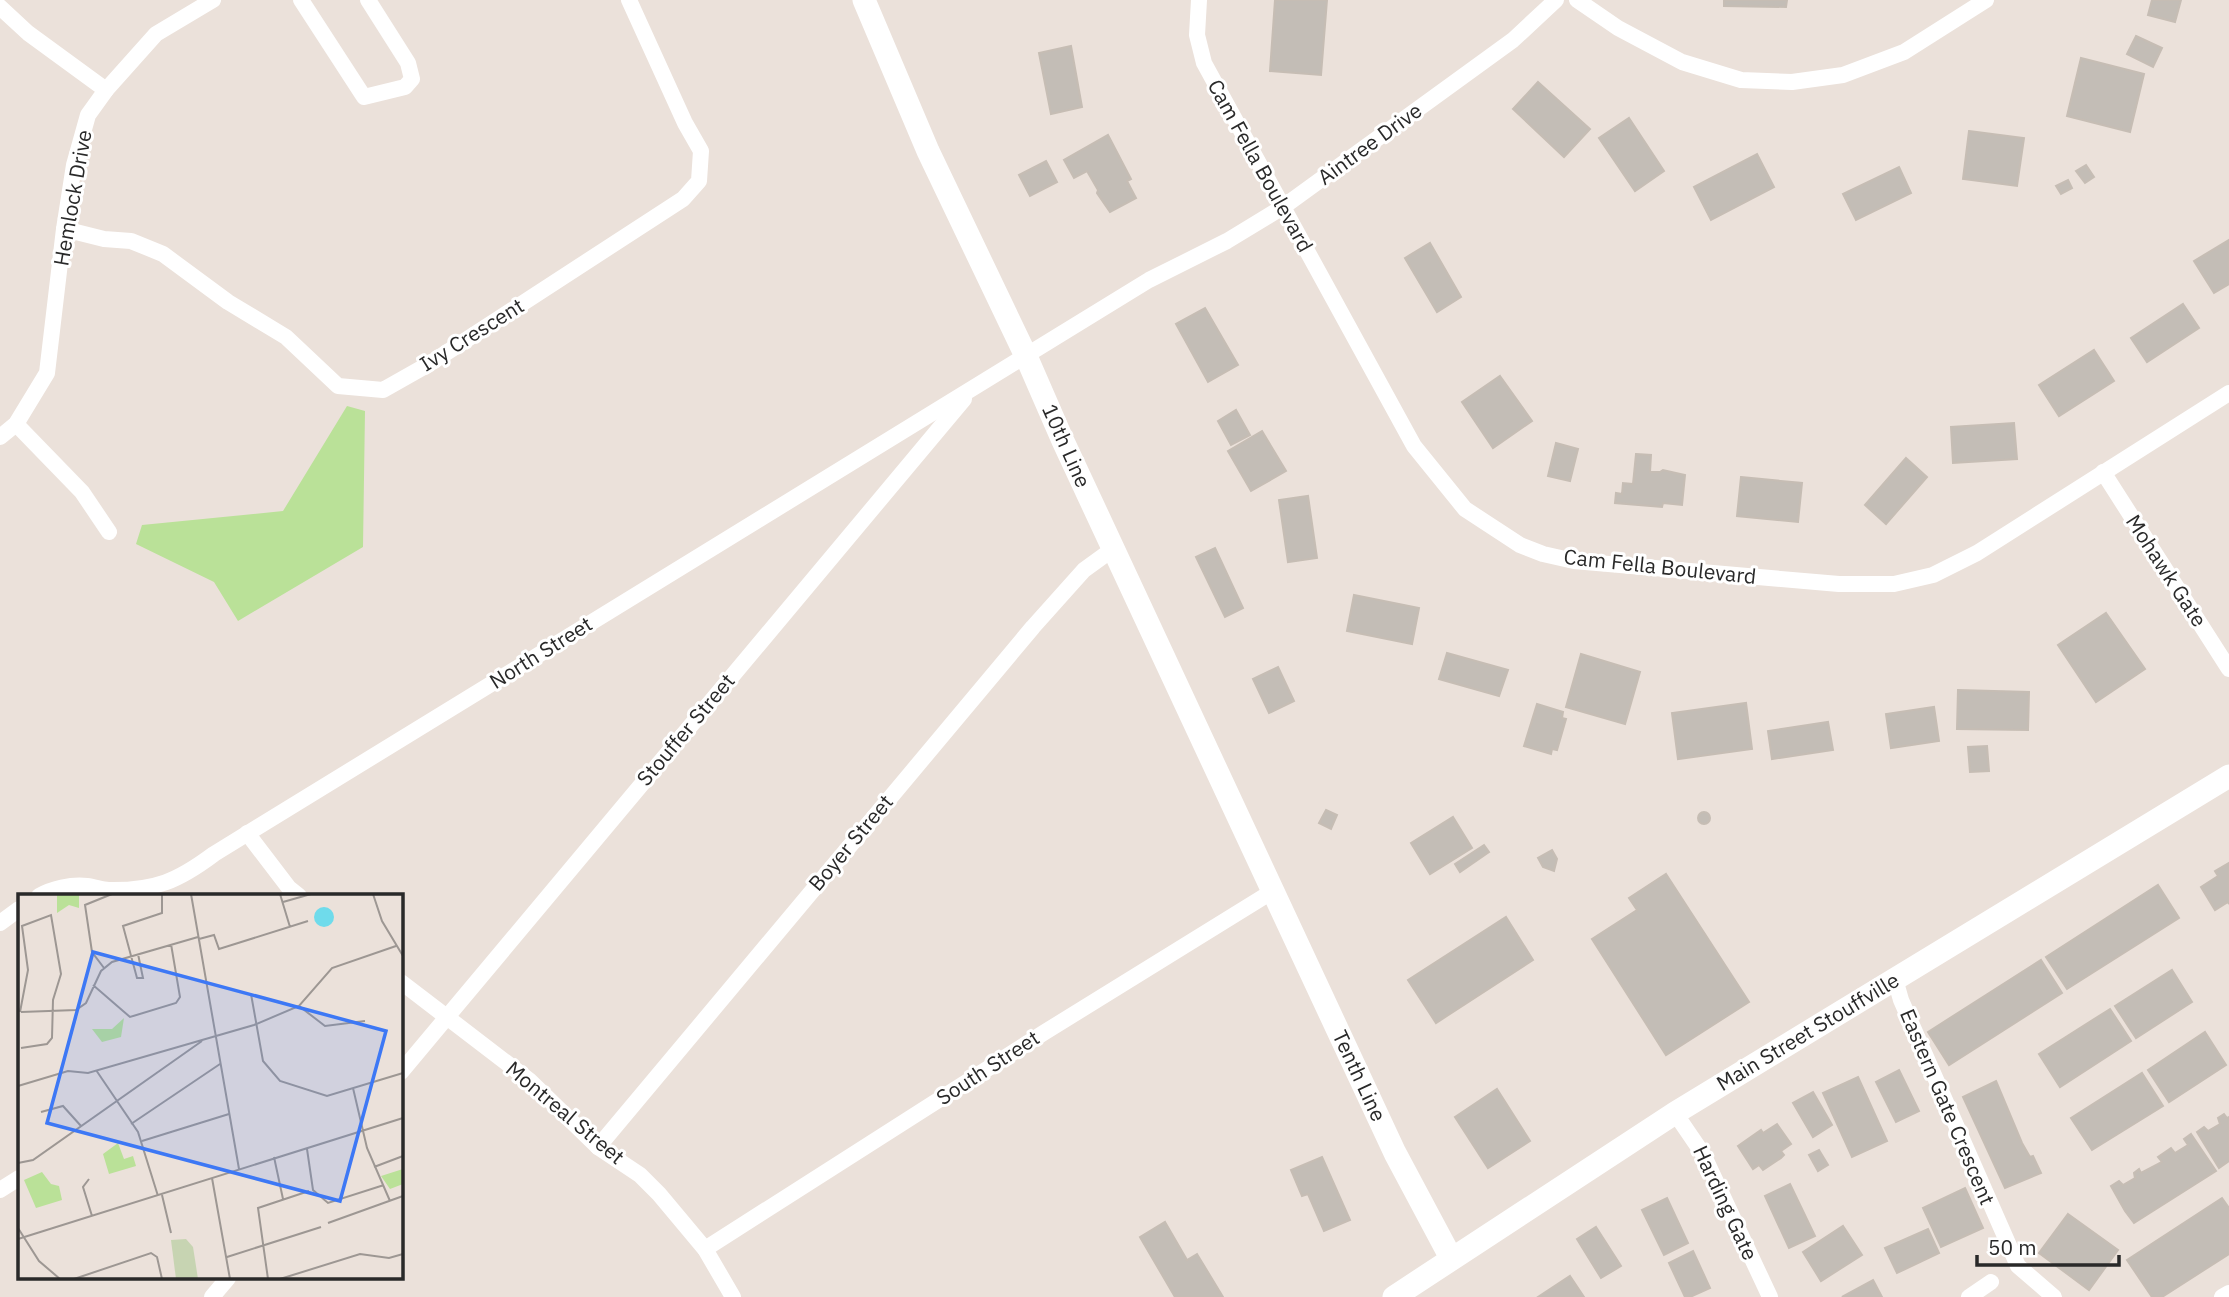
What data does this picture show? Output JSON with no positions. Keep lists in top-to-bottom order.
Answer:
{
  "streets": {
    "main road": ["10th Line", "Main Street Stouffville", "Tenth Line"],
    "street": [
      "Aintree Drive",
      "Cam Fella Boulevard",
      "Hemlock Drive",
      "Ivy Crescent",
      "Mohawk Gate",
      "North Street",
      "Stouffer Street",
      "Boyer Street",
      "South Street",
      "Eastern Gate Crescent",
      "Montreal Street",
      "Harding Gate"
    ]
  },
  "crossings": [
    ["Aintree Drive", "Cam Fella Boulevard"],
    ["Aintree Drive", "10th Line"],
    ["Aintree Drive", "North Street"],
    ["Cam Fella Boulevard", "Mohawk Gate"],
    ["Hemlock Drive", "Ivy Crescent"],
    ["10th Line", "North Street"],
    ["10th Line", "Boyer Street"],
    ["10th Line", "South Street"],
    ["10th Line", "Tenth Line"],
    ["North Street", "Stouffer Street"],
    ["Stouffer Street", "Montreal Street"],
    ["Boyer Street", "Montreal Street"],
    ["Main Street Stouffville", "Tenth Line"],
    ["Main Street Stouffville", "Eastern Gate Crescent"],
    ["Main Street Stouffville", "Harding Gate"],
    ["South Street", "Tenth Line"],
    ["South Street", "Montreal Street"]
  ],
  "scale_bar": "50 m"
}
